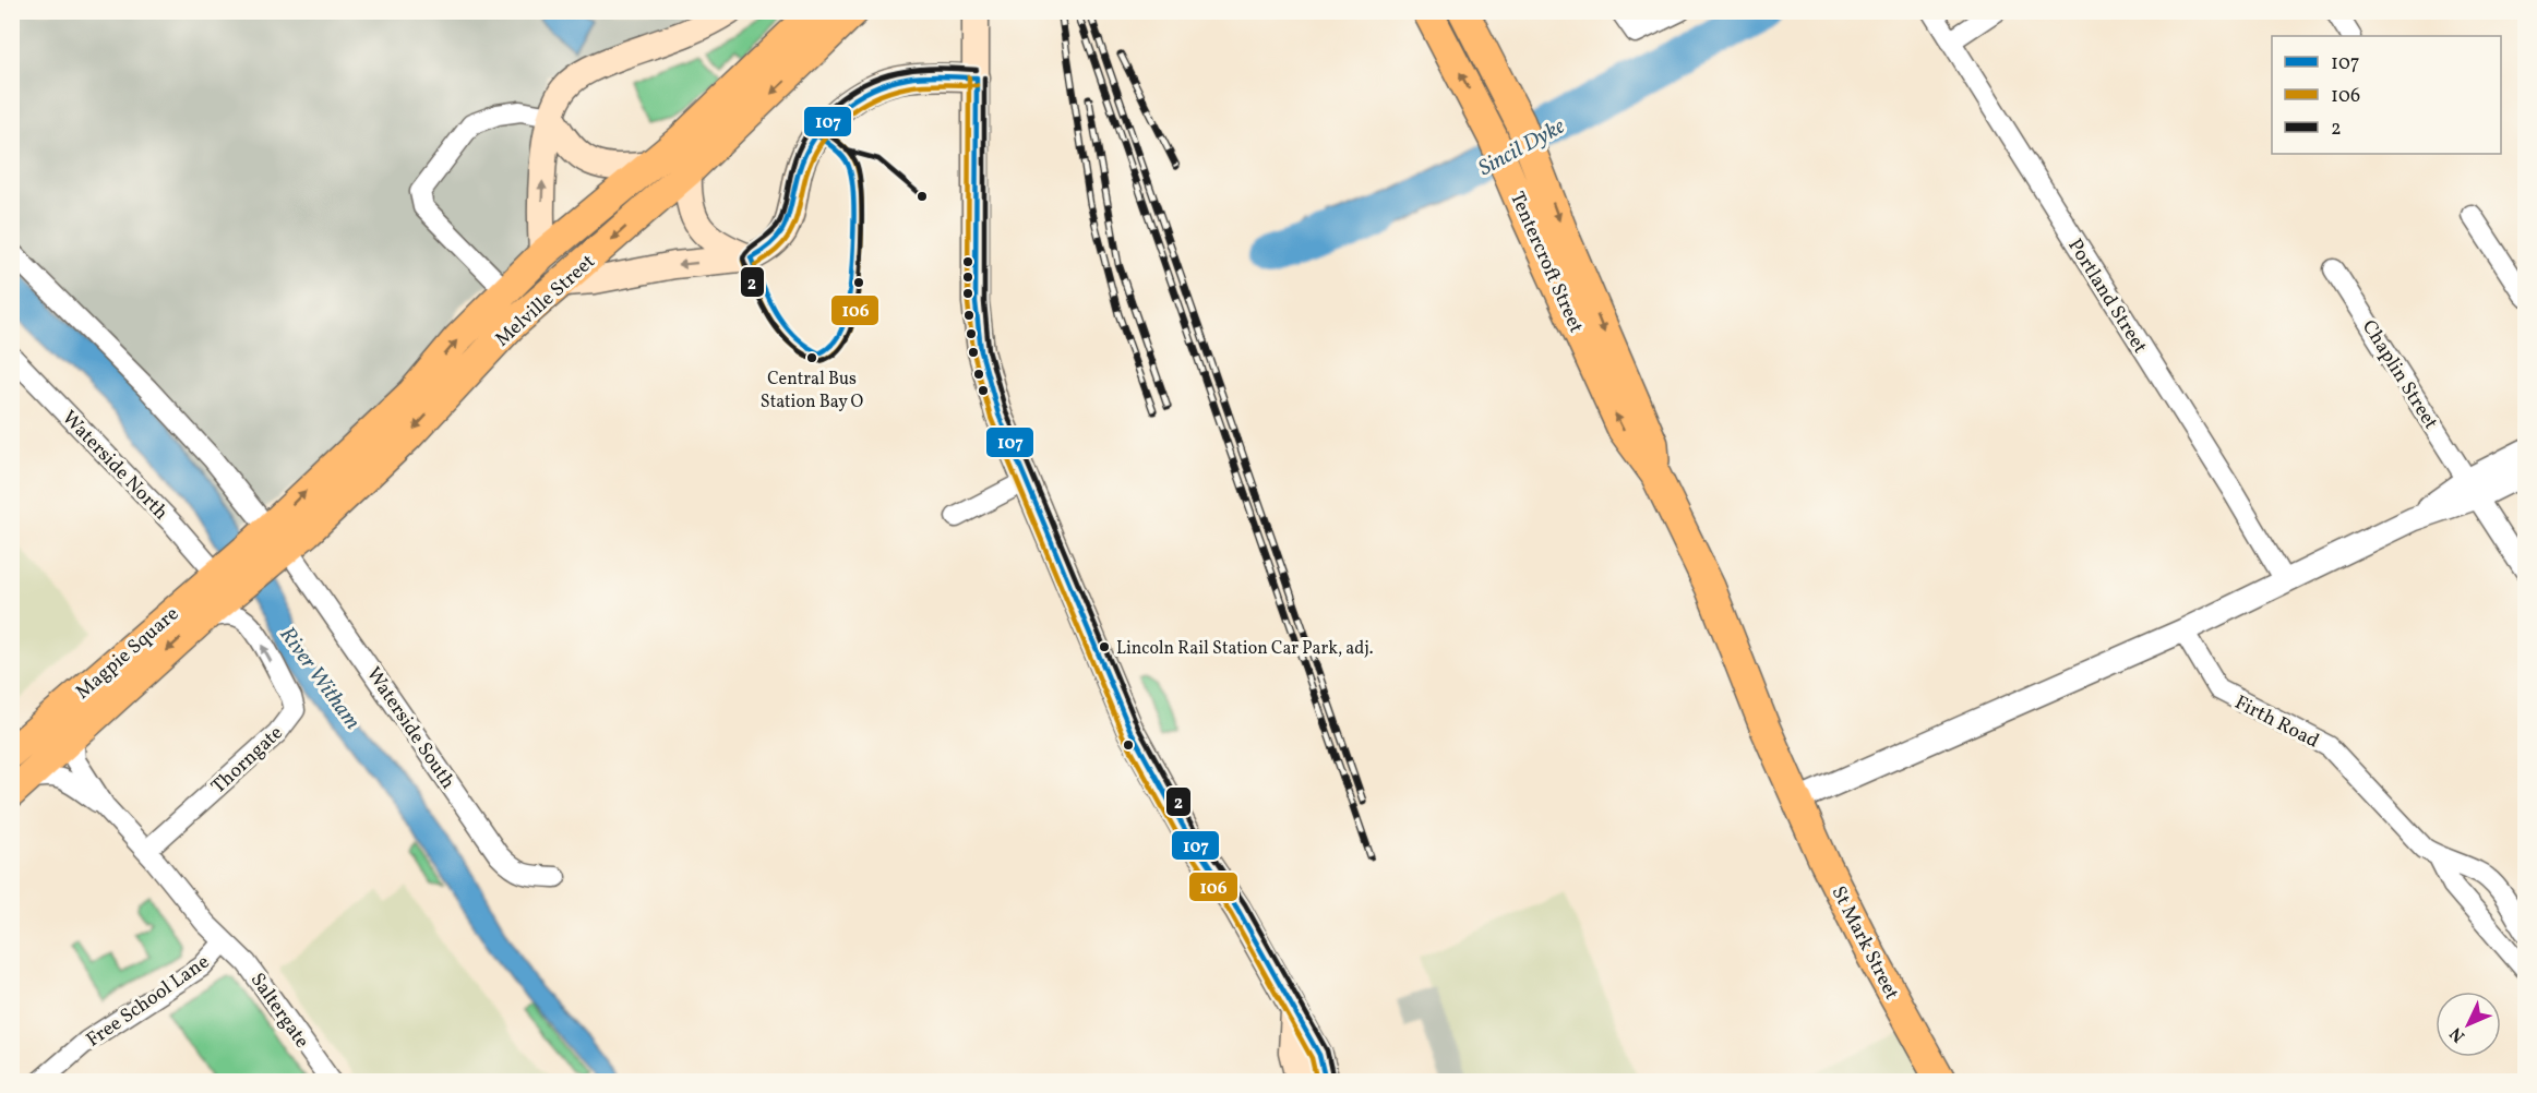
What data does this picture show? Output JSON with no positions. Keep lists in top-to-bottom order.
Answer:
{
  "streets": {
    "main road": [
      "Tentercroft Street",
      "Melville Street",
      "Magpie Square",
      "St Mark Street"
    ],
    "street": [
      "Portland Street",
      "Chaplin Street",
      "Waterside North",
      "Firth Road",
      "Waterside South",
      "Thorngate",
      "Free School Lane",
      "Saltergate"
    ]
  },
  "crossings": [
    ["Tentercroft Street", "St Mark Street"],
    ["Melville Street", "Waterside South"],
    ["Waterside North", "Magpie Square"],
    ["Magpie Square", "Thorngate"],
    ["Thorngate", "Saltergate"],
    ["Free School Lane", "Saltergate"]
  ],
  "water": ["Sincil Dyke", "River Witham"],
  "places": ["Central Bus Station Bay O", "Lincoln Rail Station Car Park, adj."],
  "lines": ["transit line 2", "transit line 107", "transit line 106"],
  "legend": ["107", "106", "2"],
  "north": "bottom left"
}
